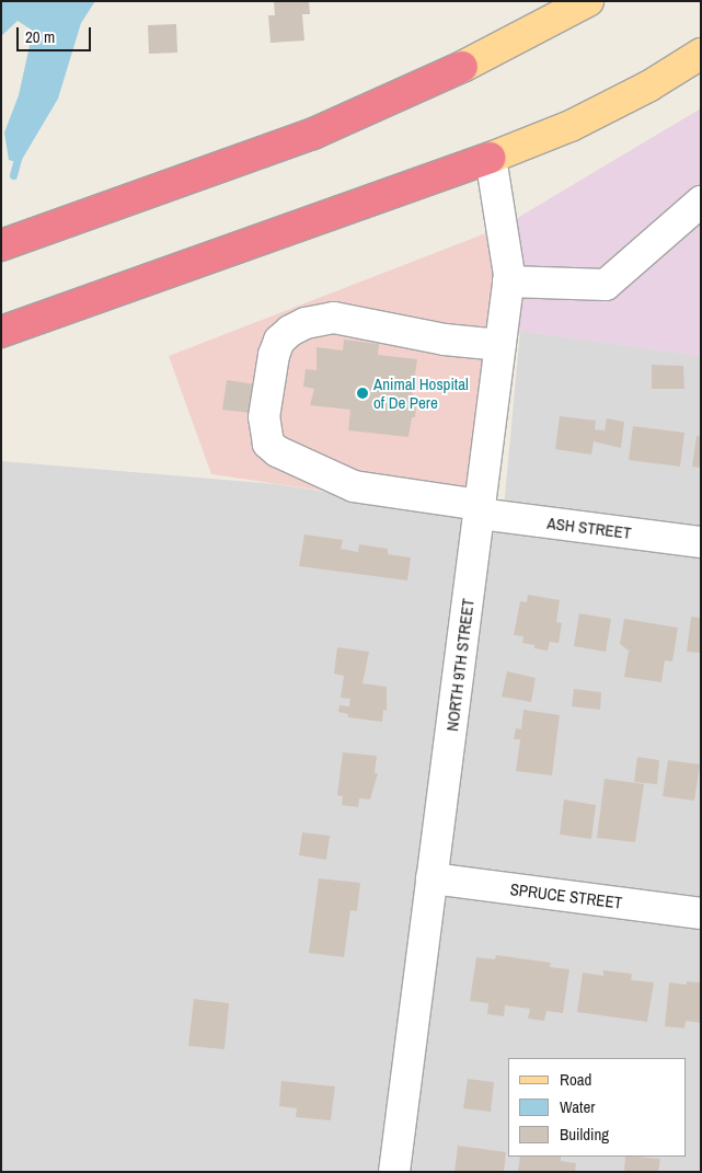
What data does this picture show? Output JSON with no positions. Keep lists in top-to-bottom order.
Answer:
{
  "streets": {
    "street": ["ASH STREET", "NORTH 9TH STREET", "SPRUCE STREET"]
  },
  "crossings": [
    ["ASH STREET", "NORTH 9TH STREET"],
    ["NORTH 9TH STREET", "SPRUCE STREET"]
  ],
  "places": ["Animal Hospital of De Pere"],
  "legend": ["Road", "Water", "Building"],
  "scale_bar": "20 m"
}
